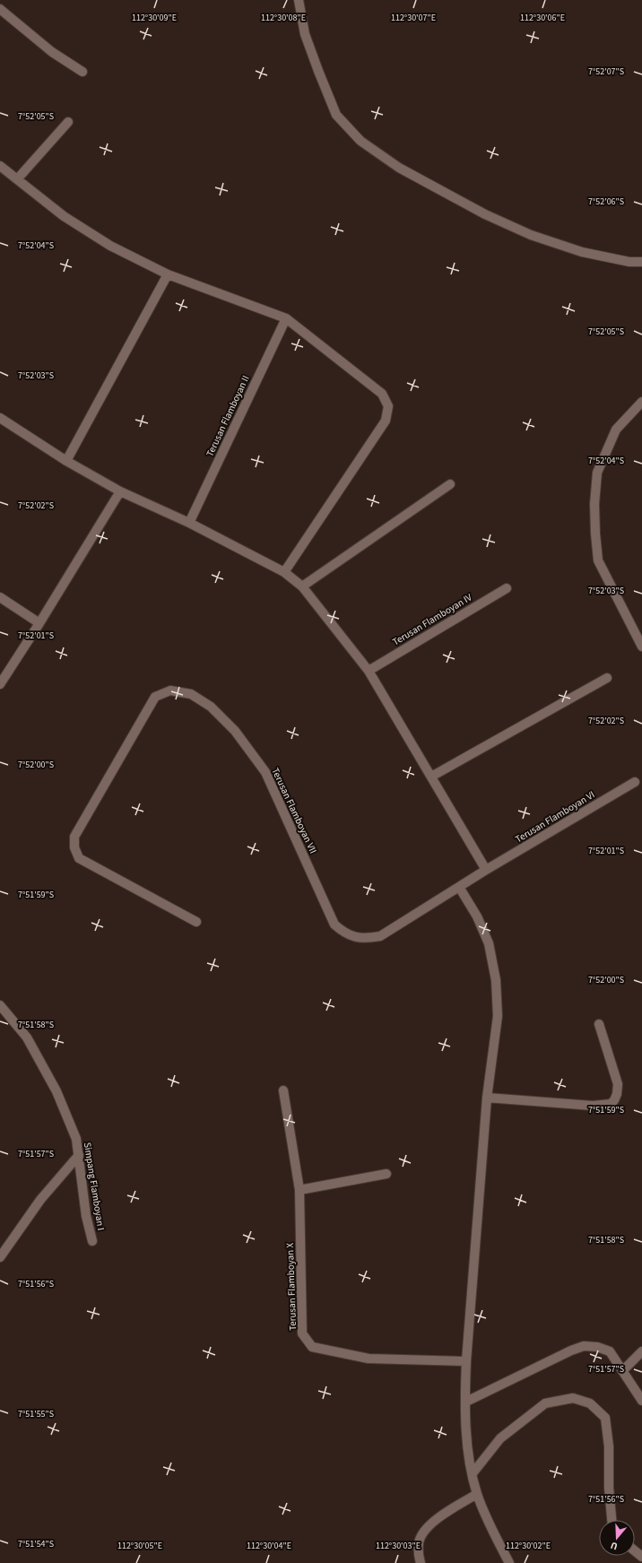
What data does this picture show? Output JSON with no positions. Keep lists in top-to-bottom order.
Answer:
{
  "streets": {
    "street": [
      "Terusan Flamboyan II",
      "Terusan Flamboyan IV",
      "Terusan Flamboyan VII",
      "Terusan Flamboyan VI",
      "Simpang Flamboyan I",
      "Terusan Flamboyan X"
    ]
  },
  "crossings": [
    ["Terusan Flamboyan VII", "Terusan Flamboyan VI"]
  ],
  "north": "bottom",
  "coordinates": [
    "112°30'08\"E",
    "112°30'07\"E",
    "112°30'09\"E",
    "112°30'06\"E",
    "7°52'07\"S",
    "7°52'05\"S",
    "7°52'06\"S",
    "7°52'04\"S",
    "7°52'03\"S",
    "7°52'02\"S",
    "7°52'01\"S",
    "7°52'00\"S",
    "7°51'59\"S",
    "7°51'58\"S",
    "7°51'57\"S",
    "7°51'56\"S",
    "7°51'55\"S",
    "7°51'54\"S",
    "112°30'05\"E",
    "112°30'04\"E",
    "112°30'03\"E",
    "112°30'02\"E"
  ]
}
